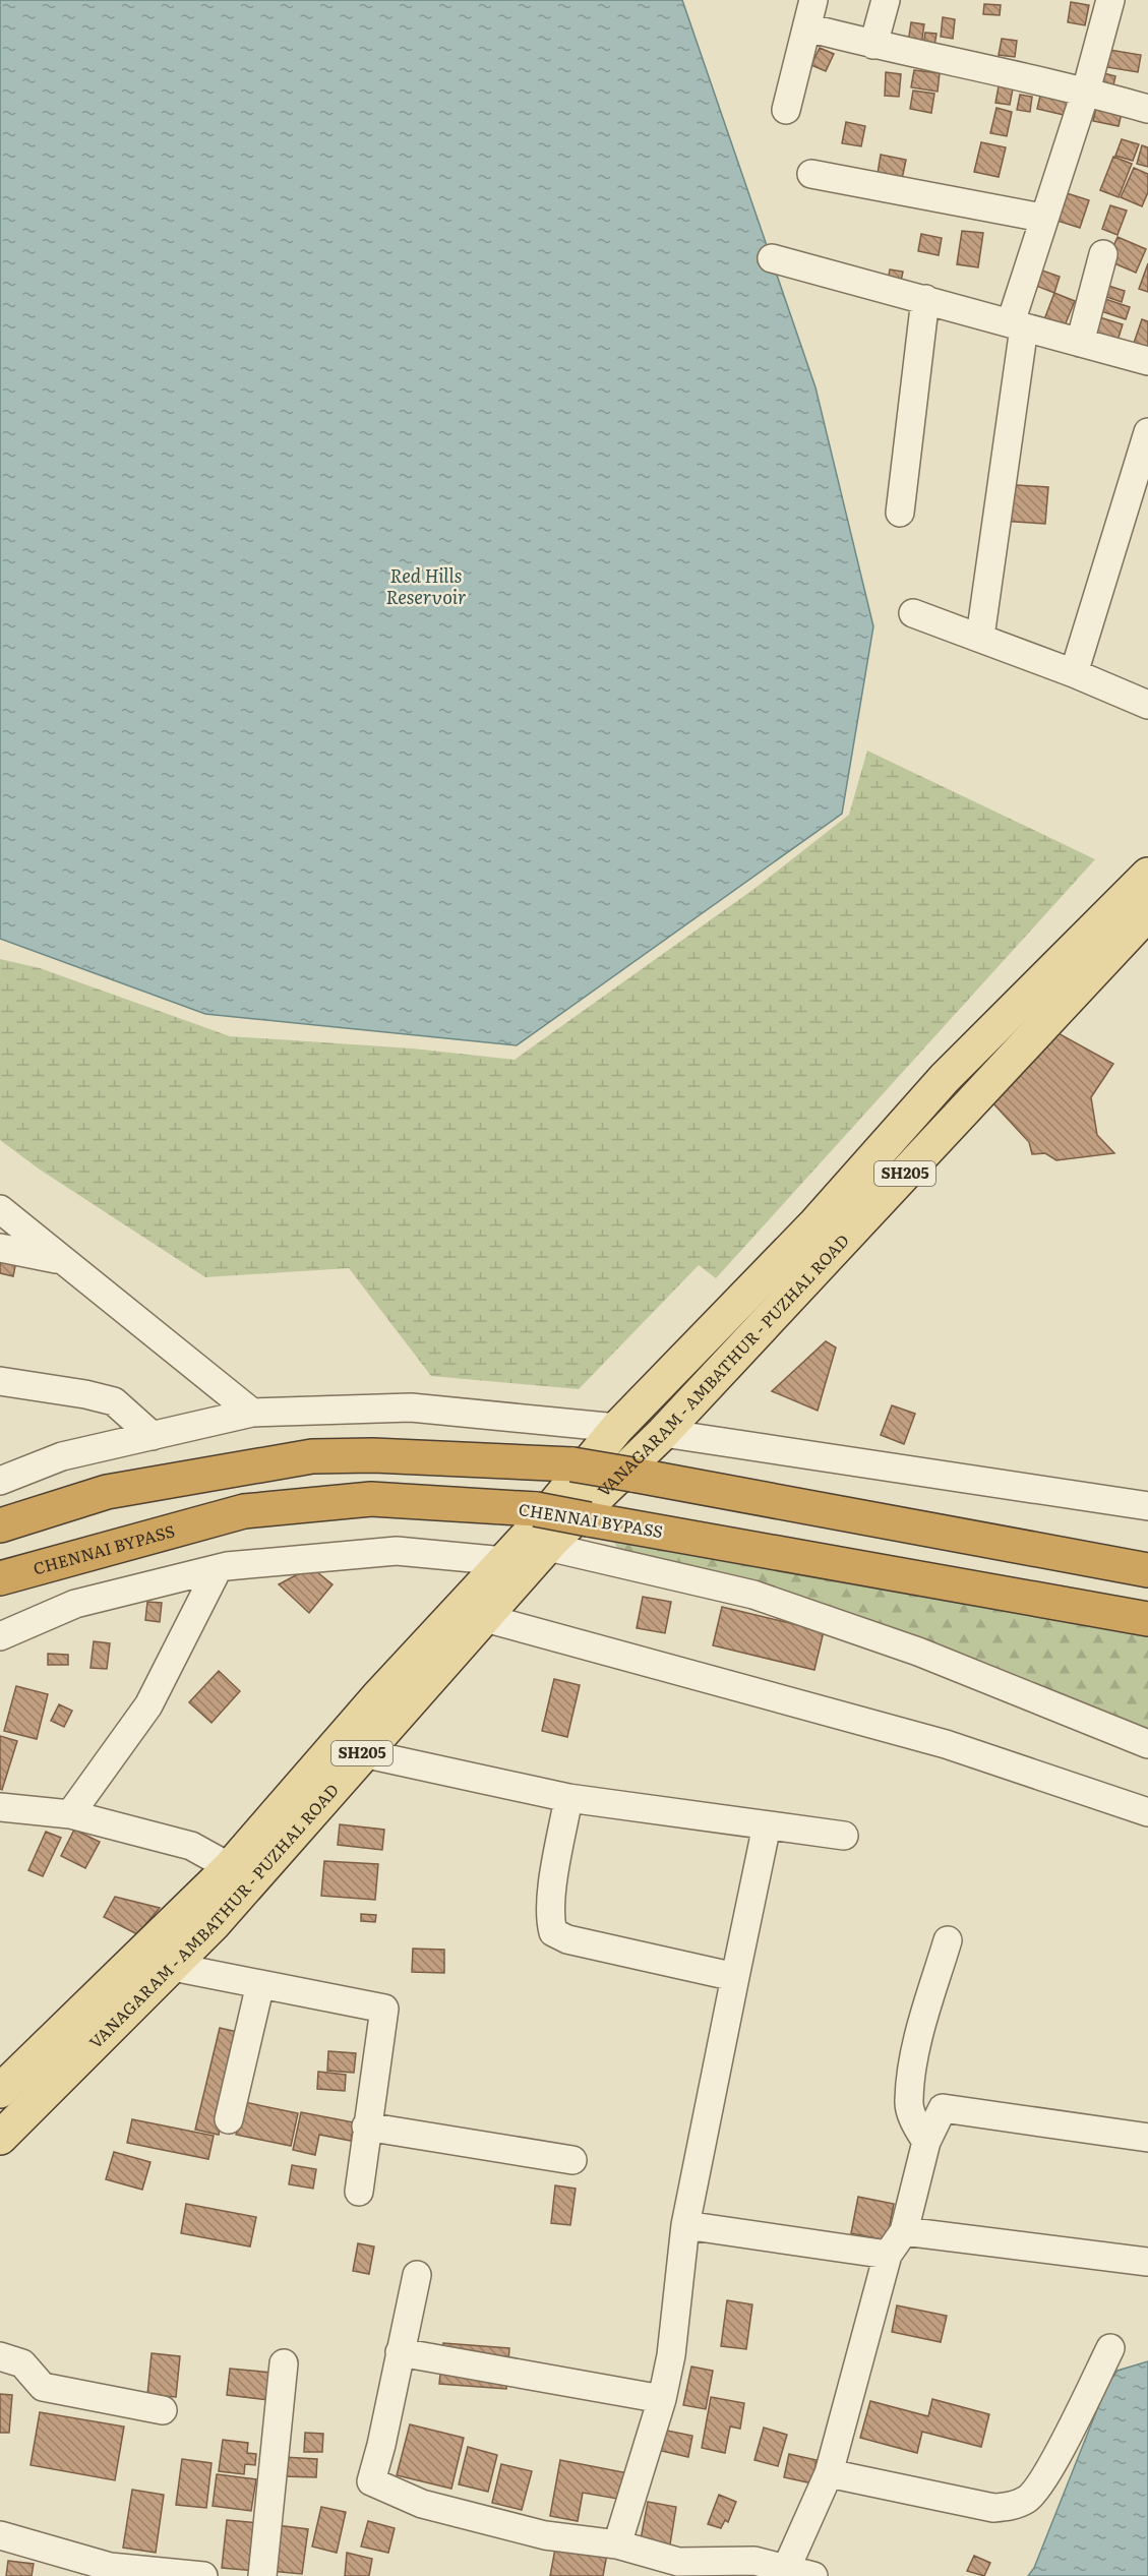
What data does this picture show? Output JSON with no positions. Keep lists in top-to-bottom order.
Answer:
{
  "streets": {
    "highway": ["CHENNAI BYPASS"],
    "main road": ["SH205", "VANAGARAM - AMBATHUR - PUZHAL ROAD"]
  },
  "water": ["Red Hills Reservoir"]
}
